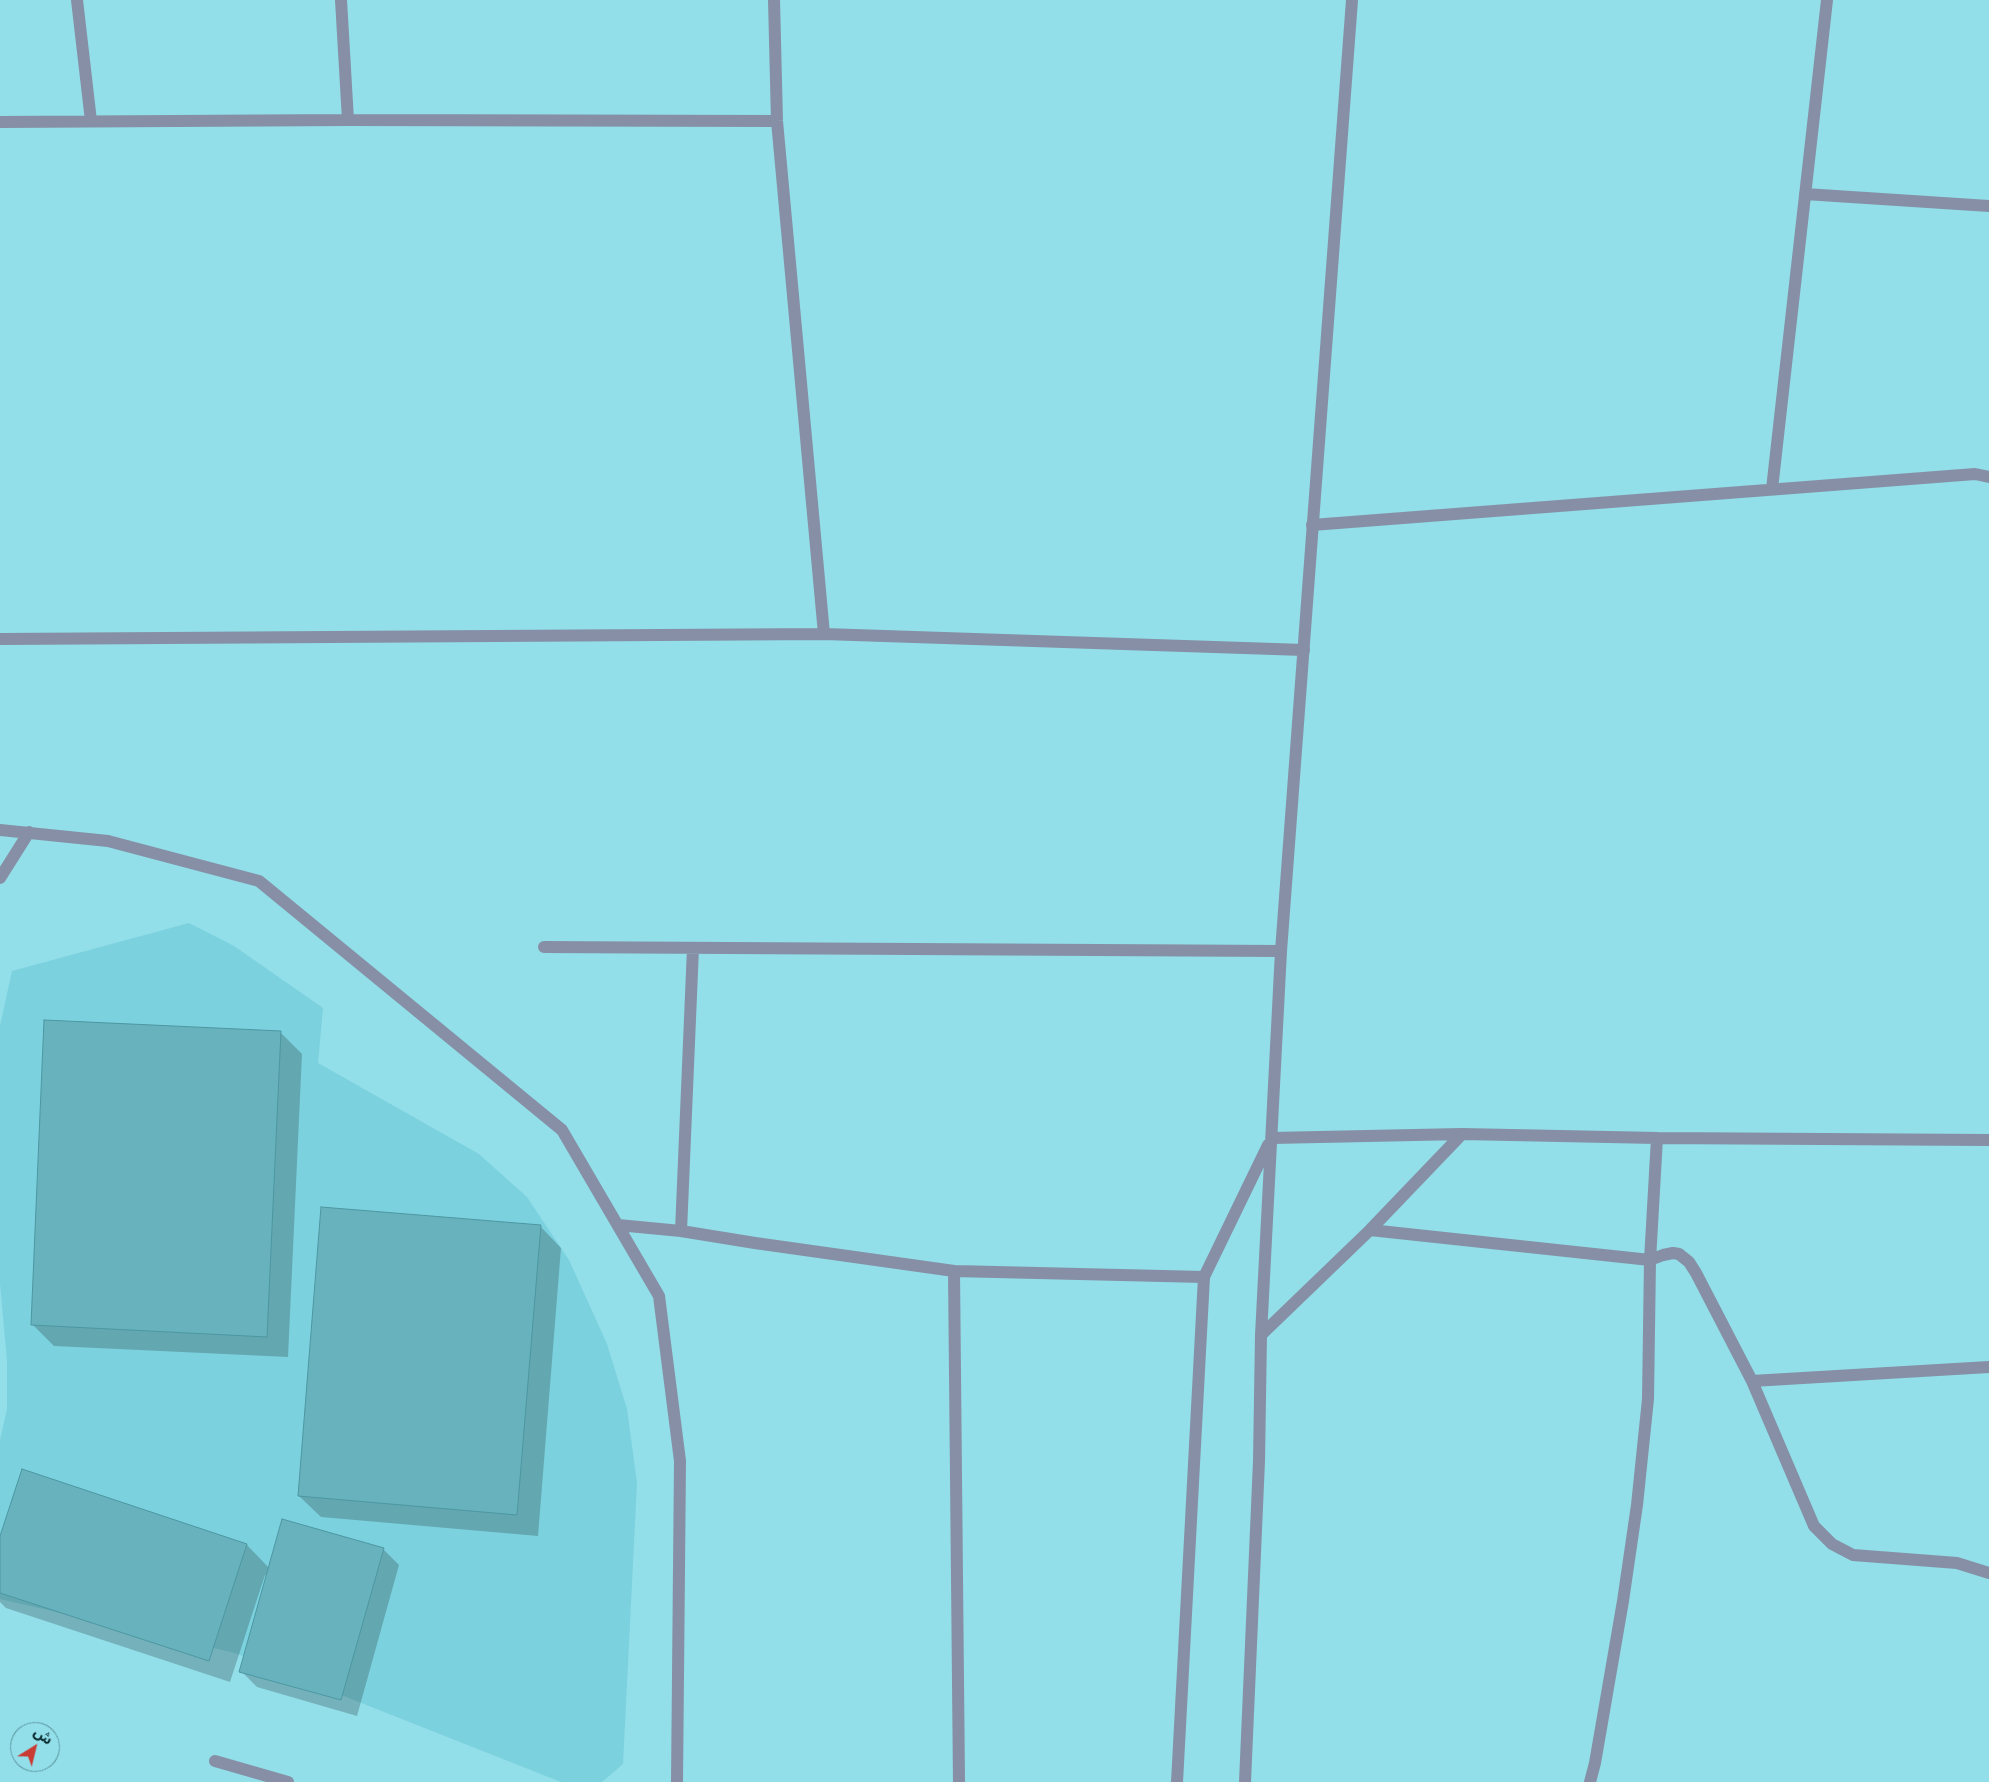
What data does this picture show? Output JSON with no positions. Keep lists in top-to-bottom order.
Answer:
{
  "north": "top right"
}
